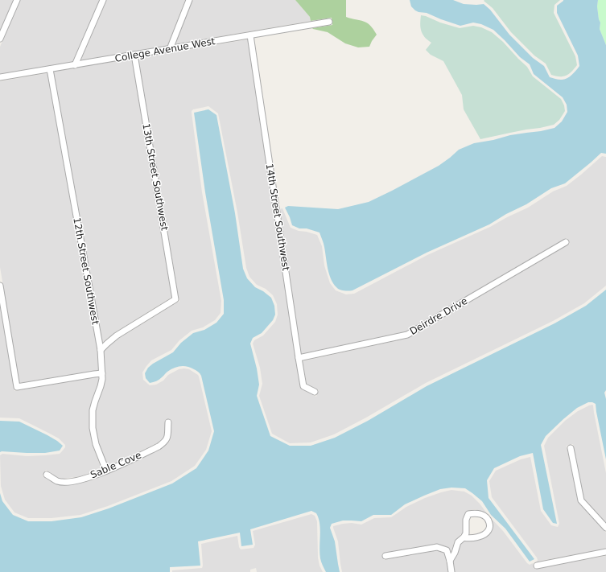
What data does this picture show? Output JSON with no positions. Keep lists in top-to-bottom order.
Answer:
{
  "streets": {
    "street": [
      "College Avenue West",
      "13th Street Southwest",
      "14th Street Southwest",
      "12th Street Southwest",
      "Deirdre Drive",
      "Sable Cove"
    ]
  },
  "crossings": [
    ["College Avenue West", "13th Street Southwest"],
    ["College Avenue West", "14th Street Southwest"],
    ["College Avenue West", "12th Street Southwest"],
    ["13th Street Southwest", "12th Street Southwest"],
    ["14th Street Southwest", "Deirdre Drive"],
    ["12th Street Southwest", "Sable Cove"]
  ]
}
